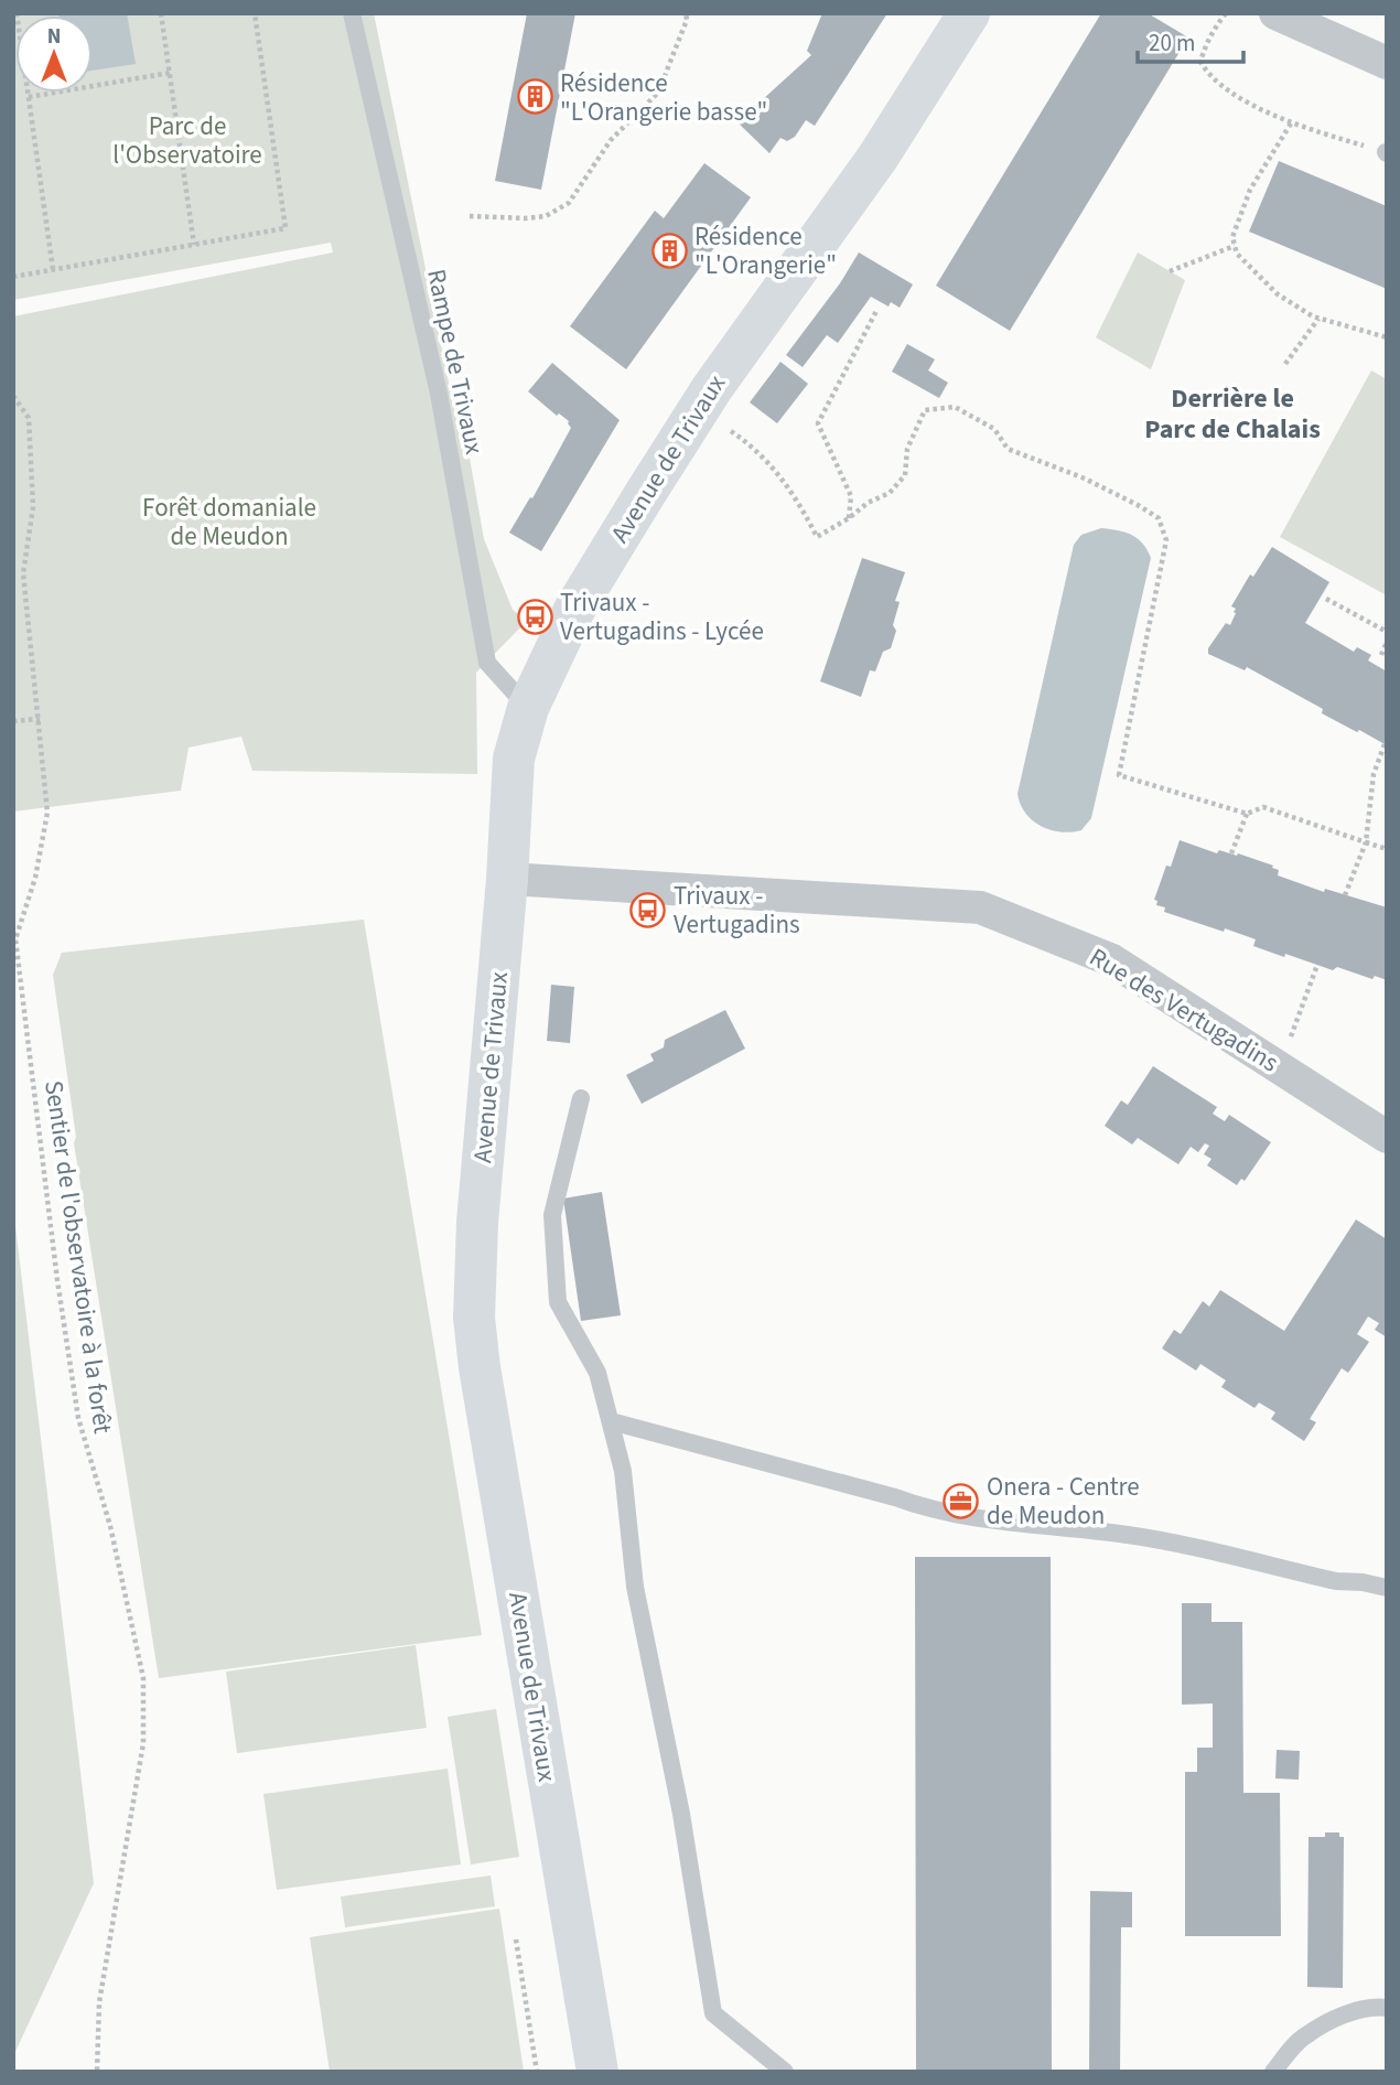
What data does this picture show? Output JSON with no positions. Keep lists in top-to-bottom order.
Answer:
{
  "streets": {
    "main road": ["Avenue de Trivaux"],
    "street": ["Rue des Vertugadins"],
    "lane": ["Rampe de Trivaux"],
    "path": ["Sentier de l'observatoire à la forêt"]
  },
  "crossings": [
    ["Rampe de Trivaux", "Avenue de Trivaux"],
    ["Avenue de Trivaux", "Rue des Vertugadins"]
  ],
  "districts": ["Derrière le Parc de Chalais"],
  "parks": ["Parc de l'Observatoire", "Forêt domaniale de Meudon"],
  "places": {
    "building": ["Résidence \"L'Orangerie basse\"", "Résidence \"L'Orangerie\""],
    "bus stop": ["Trivaux - Vertugadins - Lycée", "Trivaux - Vertugadins"],
    "office": ["Onera - Centre de Meudon"]
  },
  "scale_bar": "20 m",
  "north": "top"
}
